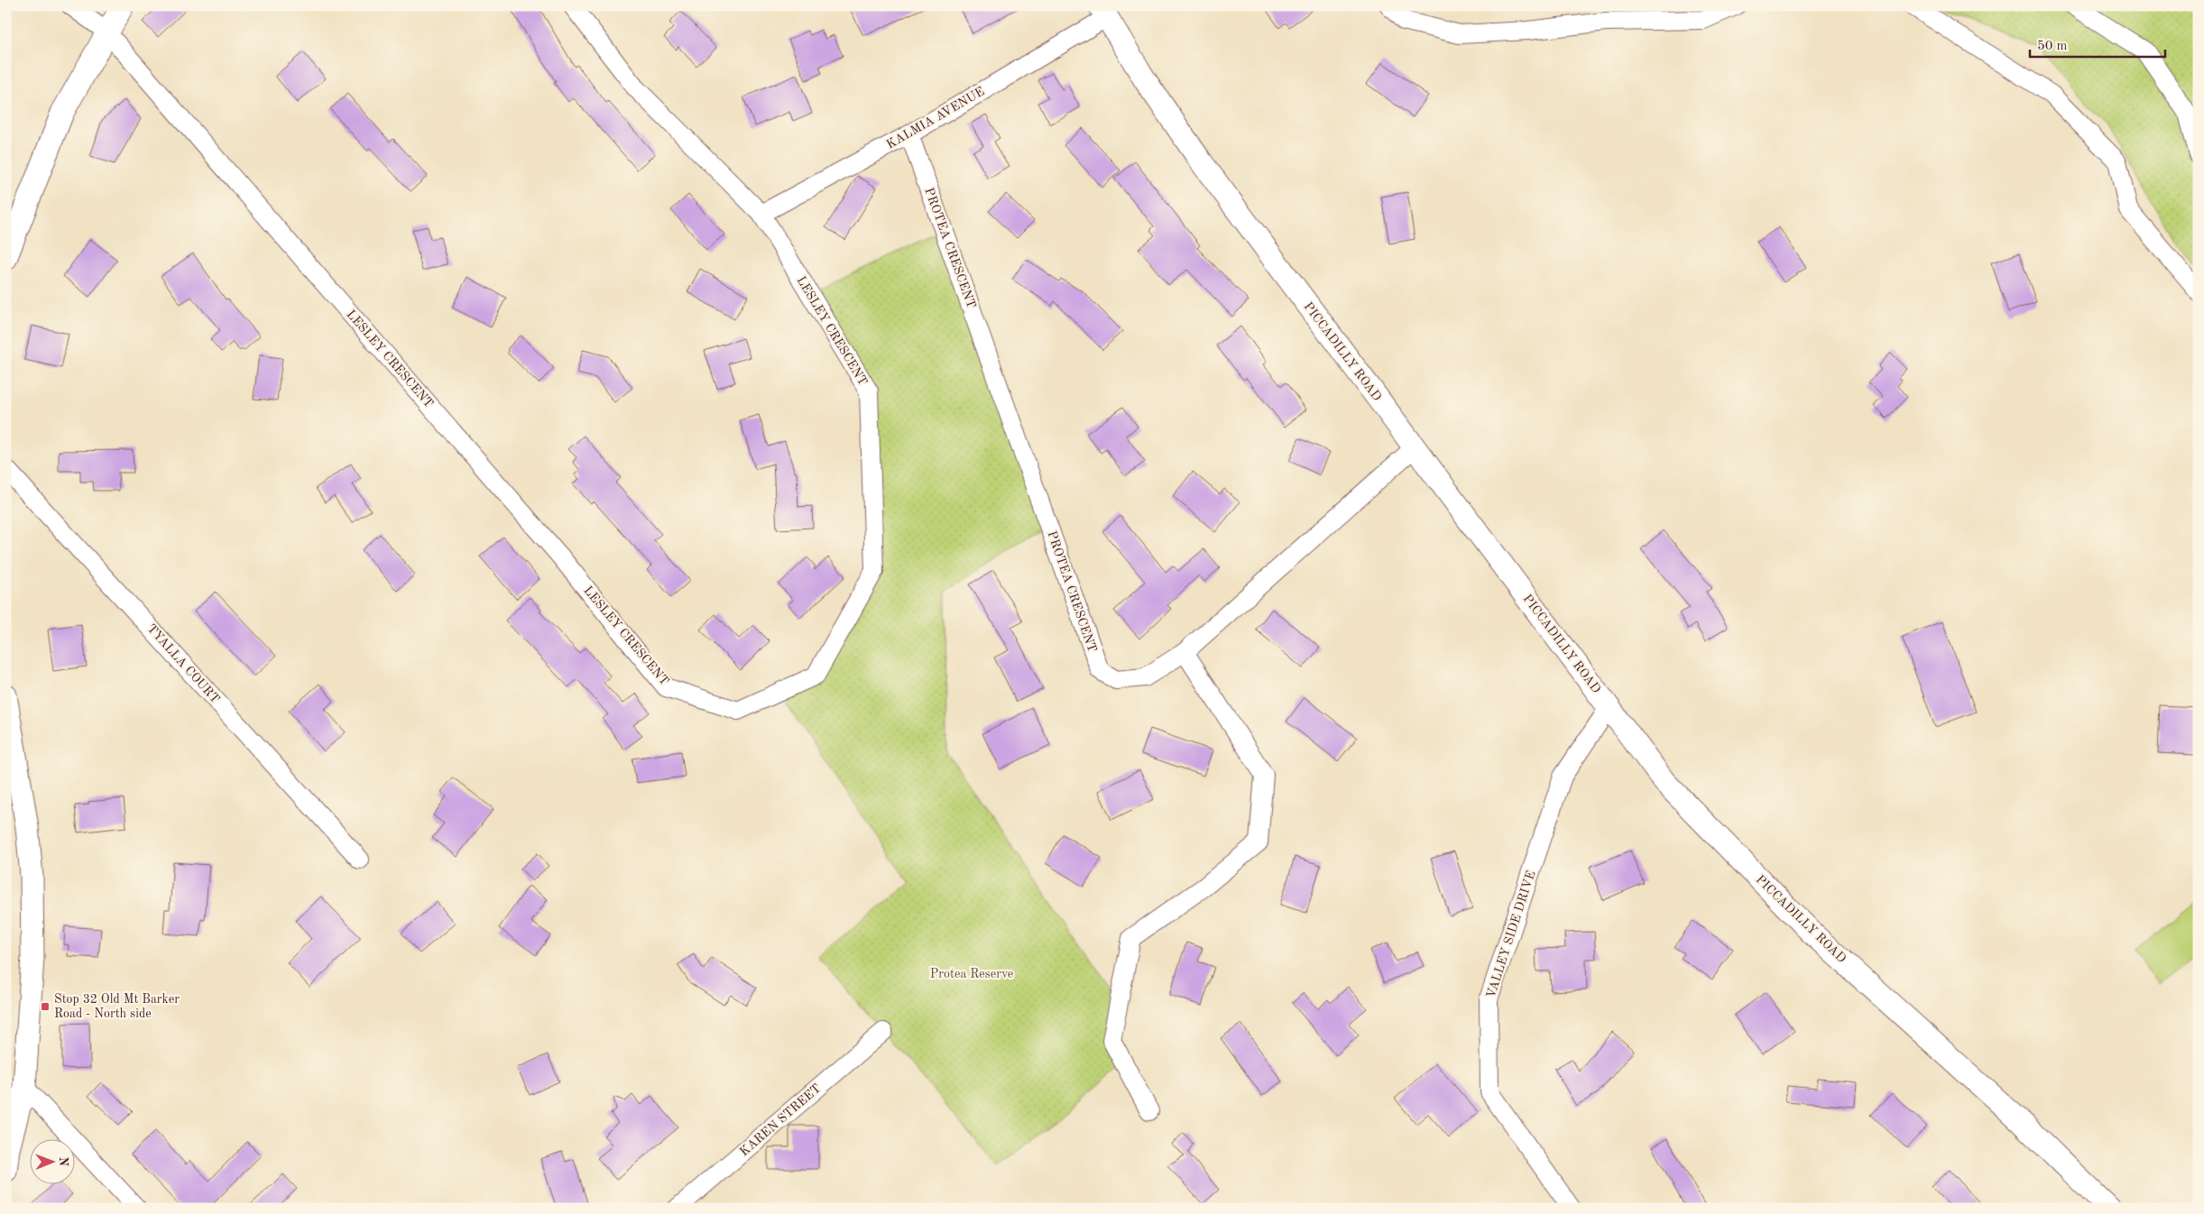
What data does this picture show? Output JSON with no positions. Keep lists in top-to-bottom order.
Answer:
{
  "streets": {
    "main road": ["PICCADILLY ROAD"],
    "street": [
      "KALMIA AVENUE",
      "PROTEA CRESCENT",
      "LESLEY CRESCENT",
      "TYALLA COURT",
      "VALLEY SIDE DRIVE",
      "KAREN STREET"
    ]
  },
  "crossings": [
    ["KALMIA AVENUE", "PROTEA CRESCENT"],
    ["KALMIA AVENUE", "LESLEY CRESCENT"],
    ["KALMIA AVENUE", "PICCADILLY ROAD"],
    ["PROTEA CRESCENT", "PICCADILLY ROAD"],
    ["PICCADILLY ROAD", "VALLEY SIDE DRIVE"]
  ],
  "parks": ["Protea Reserve"],
  "places": {
    "transit": ["Stop 32 Old Mt Barker Road - North side"]
  },
  "scale_bar": "50 m",
  "north": "right"
}
